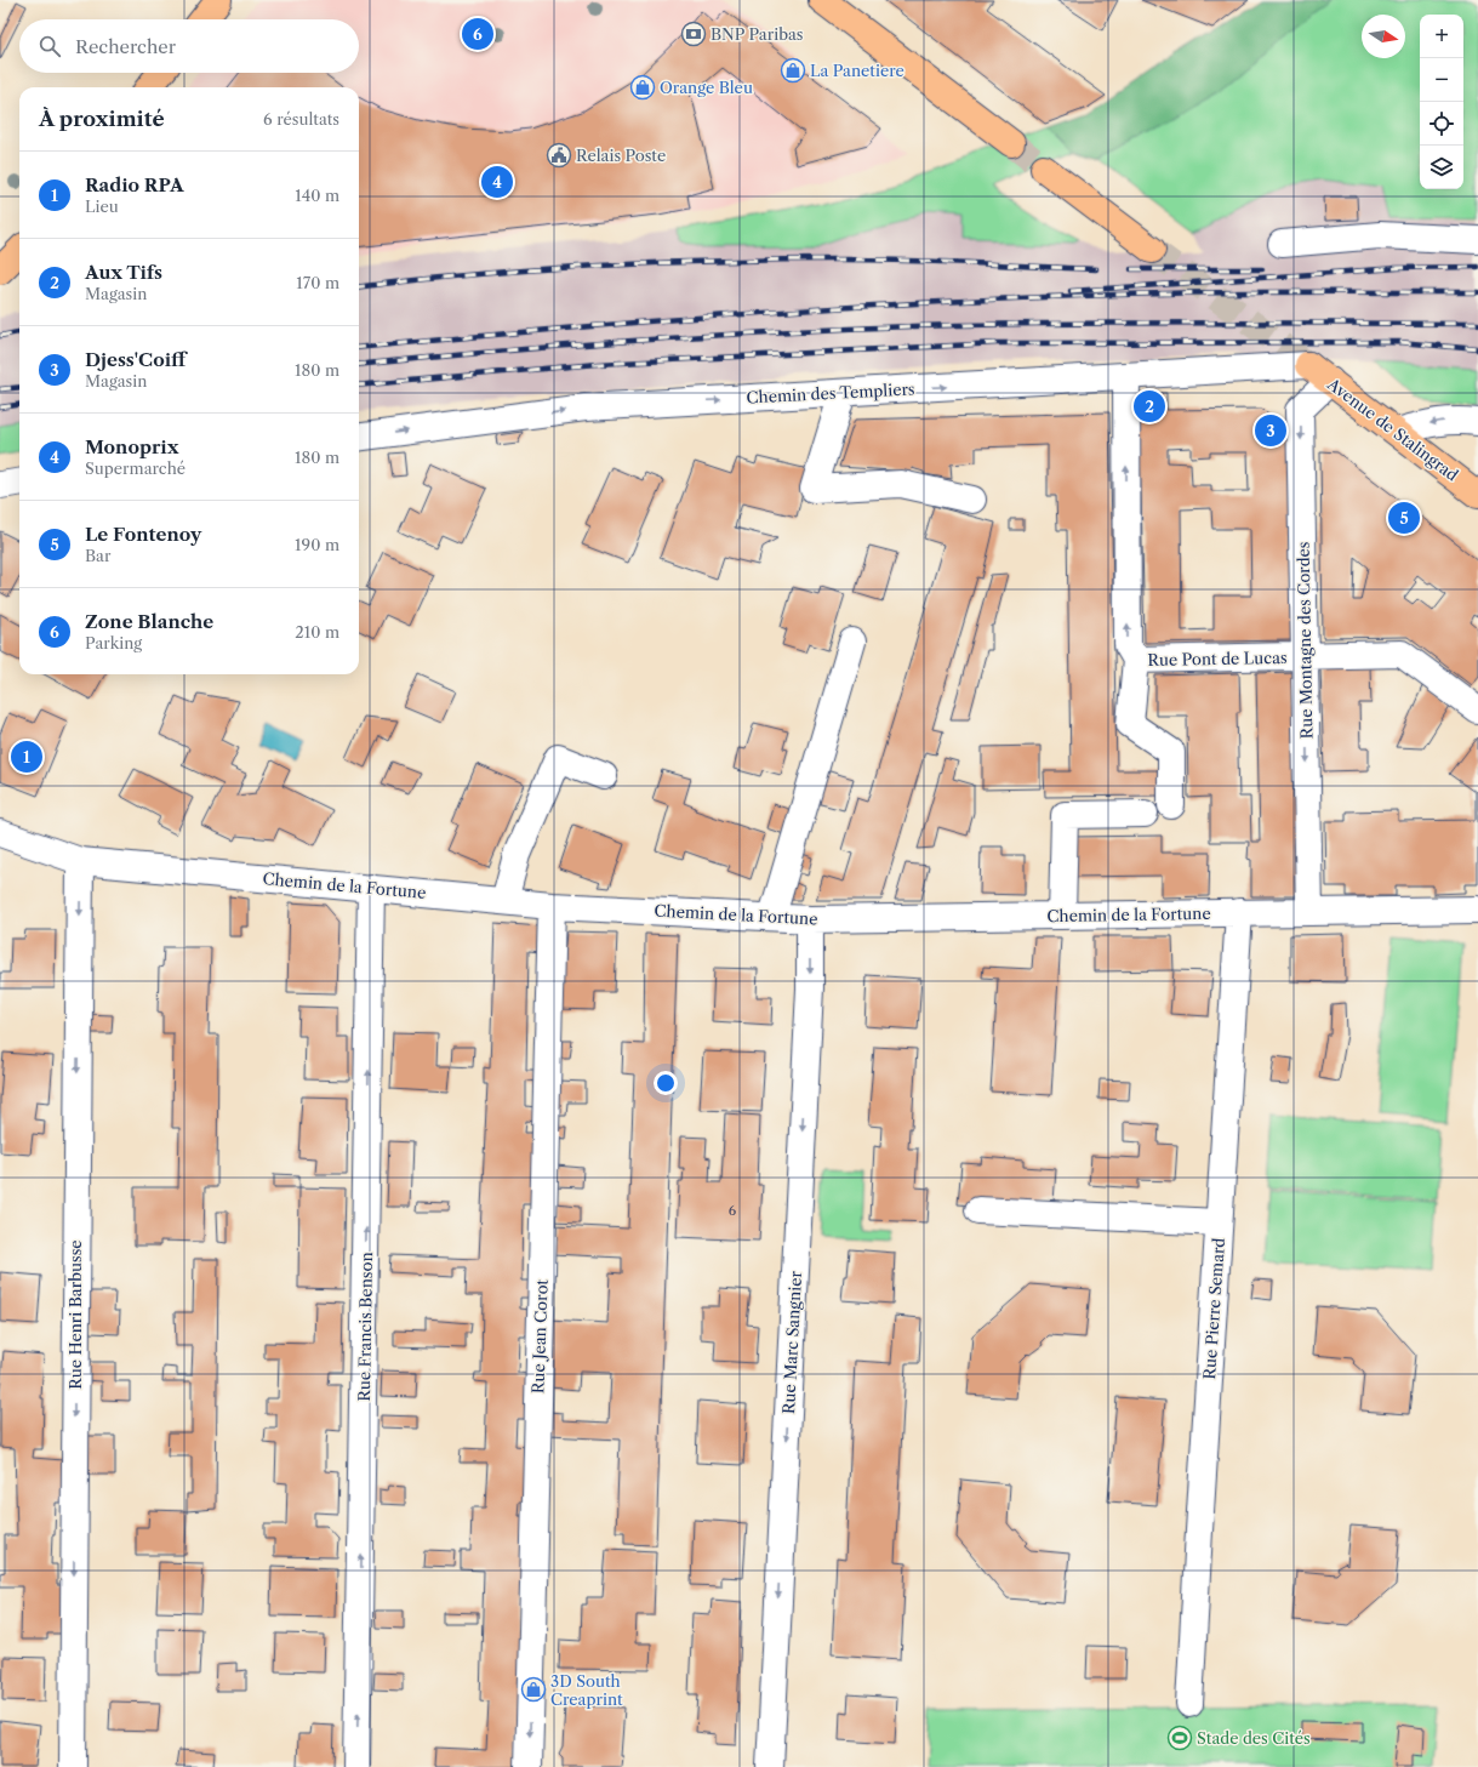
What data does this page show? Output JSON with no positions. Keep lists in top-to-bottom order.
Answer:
{
  "streets": {
    "main road": ["Avenue de Stalingrad"],
    "street": [
      "Chemin des Templiers",
      "Rue Montagne des Cordes",
      "Rue Pont de Lucas",
      "Chemin de la Fortune",
      "Rue Pierre Semard",
      "Rue Henri Barbusse",
      "Rue Francis Benson",
      "Rue Jean Corot",
      "Rue Marc Sangnier"
    ]
  },
  "crossings": [
    ["Chemin des Templiers", "Avenue de Stalingrad"],
    ["Chemin des Templiers", "Rue Pont de Lucas"],
    ["Avenue de Stalingrad", "Rue Montagne des Cordes"],
    ["Rue Montagne des Cordes", "Rue Pont de Lucas"],
    ["Rue Montagne des Cordes", "Chemin de la Fortune"],
    ["Chemin de la Fortune", "Rue Pierre Semard"],
    ["Chemin de la Fortune", "Rue Henri Barbusse"],
    ["Chemin de la Fortune", "Rue Francis Benson"],
    ["Chemin de la Fortune", "Rue Jean Corot"],
    ["Chemin de la Fortune", "Rue Marc Sangnier"]
  ],
  "one_way": [
    "Chemin des Templiers",
    "Rue Montagne des Cordes",
    "Rue Pont de Lucas",
    "Rue Henri Barbusse",
    "Rue Francis Benson",
    "Rue Jean Corot",
    "Rue Marc Sangnier"
  ],
  "places": {
    "bank": ["BNP Paribas"],
    "shop": ["La Panetiere", "Orange Bleu", "3D South Creaprint"],
    "public building": ["Relais Poste"],
    "sports": ["Stade des Cités"]
  },
  "house_numbers": ["6"],
  "north": "right",
  "page": {
    "map_buttons": ["+", "−"],
    "pins": [
      "6",
      "4",
      "2",
      "3",
      "5",
      "1"
    ],
    "search": "Rechercher",
    "heading": ["À proximité", "6 résultats"],
    "list": [
      {
        "mark": "1",
        "name": "Radio RPA",
        "note": "Lieu",
        "value": "140 m"
      },
      {
        "mark": "2",
        "name": "Aux Tifs",
        "note": "Magasin",
        "value": "170 m"
      },
      {
        "mark": "3",
        "name": "Djess'Coiff",
        "note": "Magasin",
        "value": "180 m"
      },
      {
        "mark": "4",
        "name": "Monoprix",
        "note": "Supermarché",
        "value": "180 m"
      },
      {
        "mark": "5",
        "name": "Le Fontenoy",
        "note": "Bar",
        "value": "190 m"
      },
      {
        "mark": "6",
        "name": "Zone Blanche",
        "note": "Parking",
        "value": "210 m"
      }
    ]
  }
}
